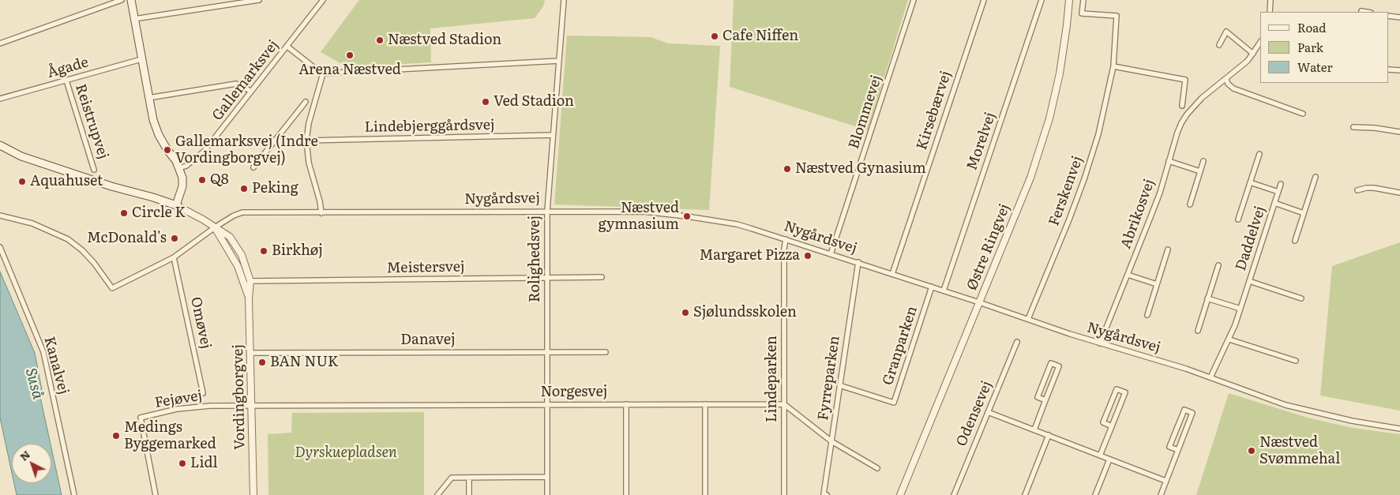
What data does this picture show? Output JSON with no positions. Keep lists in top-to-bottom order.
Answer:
{
  "streets": {
    "street": [
      "Ågade",
      "Gallemarksvej",
      "Kirsebærvej",
      "Blommevej",
      "Reistrupvej",
      "Lindebjerggårdsvej",
      "Morelvej",
      "Ferskenvej",
      "Nygårdsvej",
      "Abrikosvej",
      "Daddelvej",
      "Østre Ringvej",
      "Rolighedsvej",
      "Meistersvej",
      "Omøvej",
      "Danavej",
      "Granparken",
      "Kanalvej",
      "Fyrreparken",
      "Lindeparken",
      "Norgesvej",
      "Vordingborgvej",
      "Fejøvej",
      "Odensevej"
    ]
  },
  "crossings": [
    ["Ågade", "Reistrupvej"],
    ["Kirsebærvej", "Nygårdsvej"],
    ["Blommevej", "Nygårdsvej"],
    ["Lindebjerggårdsvej", "Rolighedsvej"],
    ["Morelvej", "Nygårdsvej"],
    ["Ferskenvej", "Nygårdsvej"],
    ["Nygårdsvej", "Abrikosvej"],
    ["Nygårdsvej", "Daddelvej"],
    ["Nygårdsvej", "Østre Ringvej"],
    ["Nygårdsvej", "Rolighedsvej"],
    ["Nygårdsvej", "Omøvej"],
    ["Nygårdsvej", "Granparken"],
    ["Nygårdsvej", "Fyrreparken"],
    ["Nygårdsvej", "Lindeparken"],
    ["Nygårdsvej", "Vordingborgvej"],
    ["Rolighedsvej", "Meistersvej"],
    ["Rolighedsvej", "Danavej"],
    ["Rolighedsvej", "Norgesvej"],
    ["Meistersvej", "Vordingborgvej"],
    ["Danavej", "Vordingborgvej"],
    ["Granparken", "Fyrreparken"],
    ["Lindeparken", "Norgesvej"],
    ["Norgesvej", "Vordingborgvej"],
    ["Norgesvej", "Fejøvej"],
    ["Vordingborgvej", "Fejøvej"]
  ],
  "water": ["Suså"],
  "parks": ["Dyrskuepladsen"],
  "places": [
    "Cafe Niffen",
    "Næstved Stadion",
    "Arena Næstved",
    "Ved Stadion",
    "Gallemarksvej (Indre Vordingborgvej)",
    "Næstved Gynasium",
    "Q8",
    "Aquahuset",
    "Peking",
    "Circle K",
    "Næstved gymnasium",
    "McDonald's",
    "Birkhøj",
    "Margaret Pizza",
    "Sjølundsskolen",
    "BAN NUK",
    "Medings Byggemarked",
    "Næstved Svømmehal",
    "Lidl"
  ],
  "legend": ["Road", "Park", "Water"],
  "north": "top left"
}
